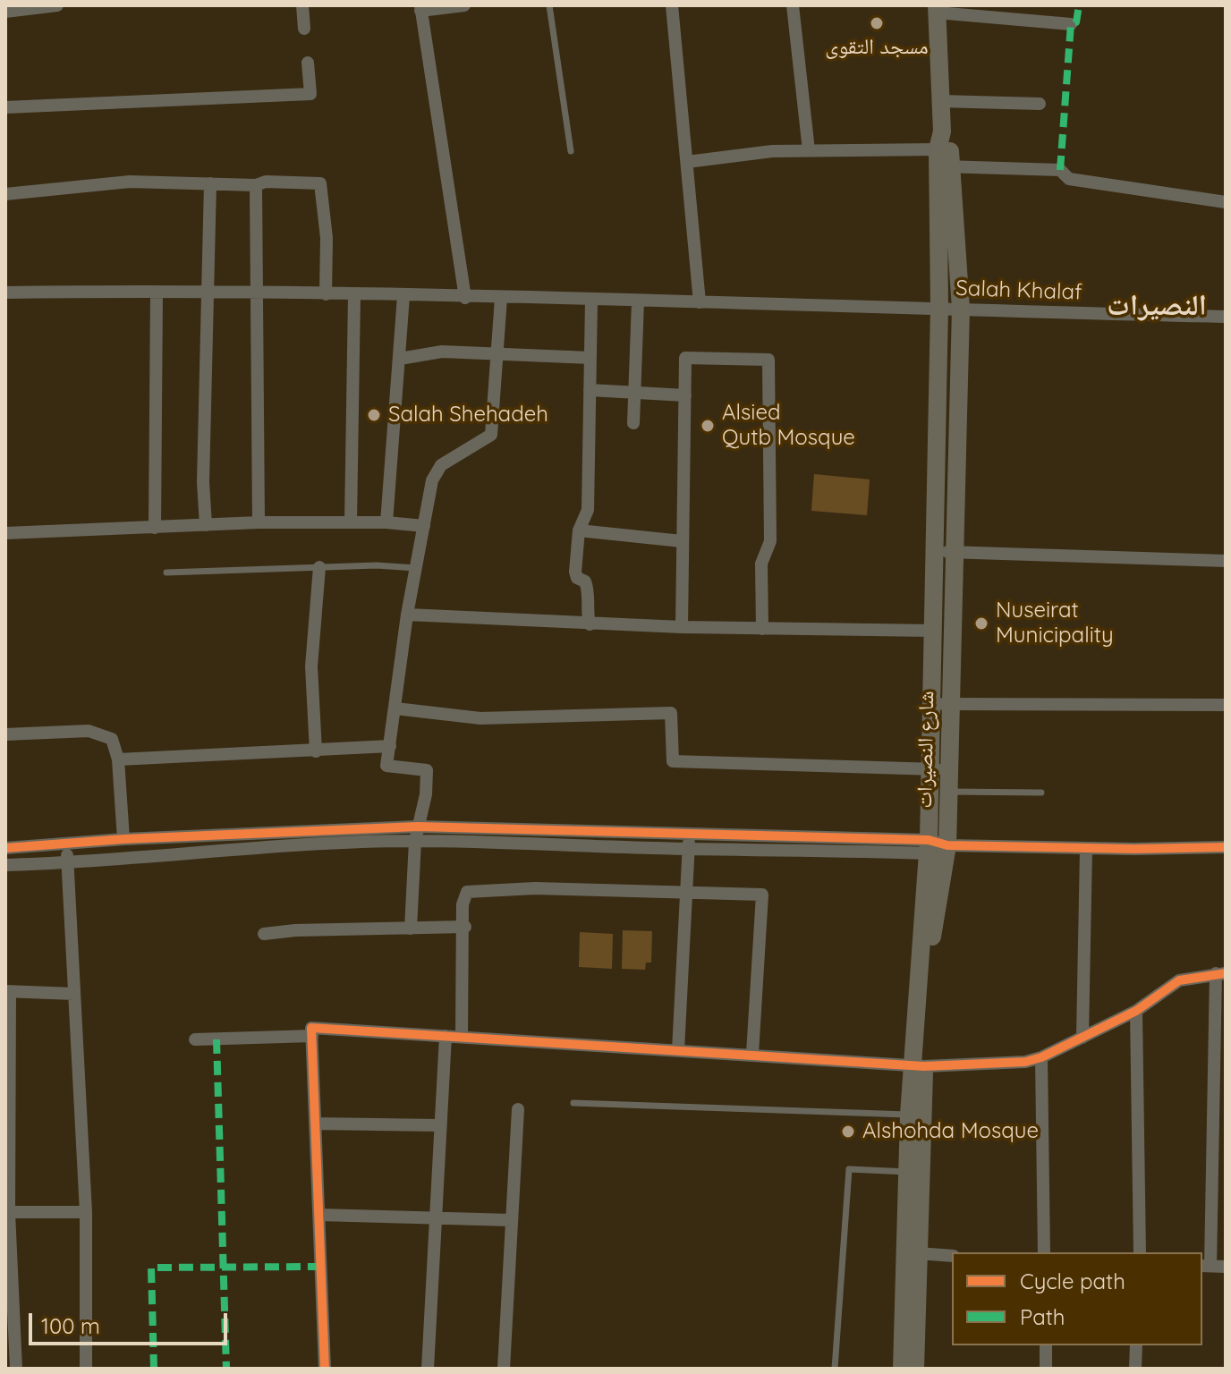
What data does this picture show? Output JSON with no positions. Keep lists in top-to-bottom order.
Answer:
{
  "streets": {
    "main road": ["شارع النصيرات"],
    "street": ["Salah Khalaf"]
  },
  "crossings": [
    ["Salah Khalaf", "شارع النصيرات"]
  ],
  "districts": ["النصيرات"],
  "places": [
    "مسجد التقوى",
    "Salah Shehadeh",
    "Alsied Qutb Mosque",
    "Nuseirat Municipality",
    "Alshohda Mosque"
  ],
  "legend": ["Cycle path", "Path"],
  "scale_bar": "100 m"
}
